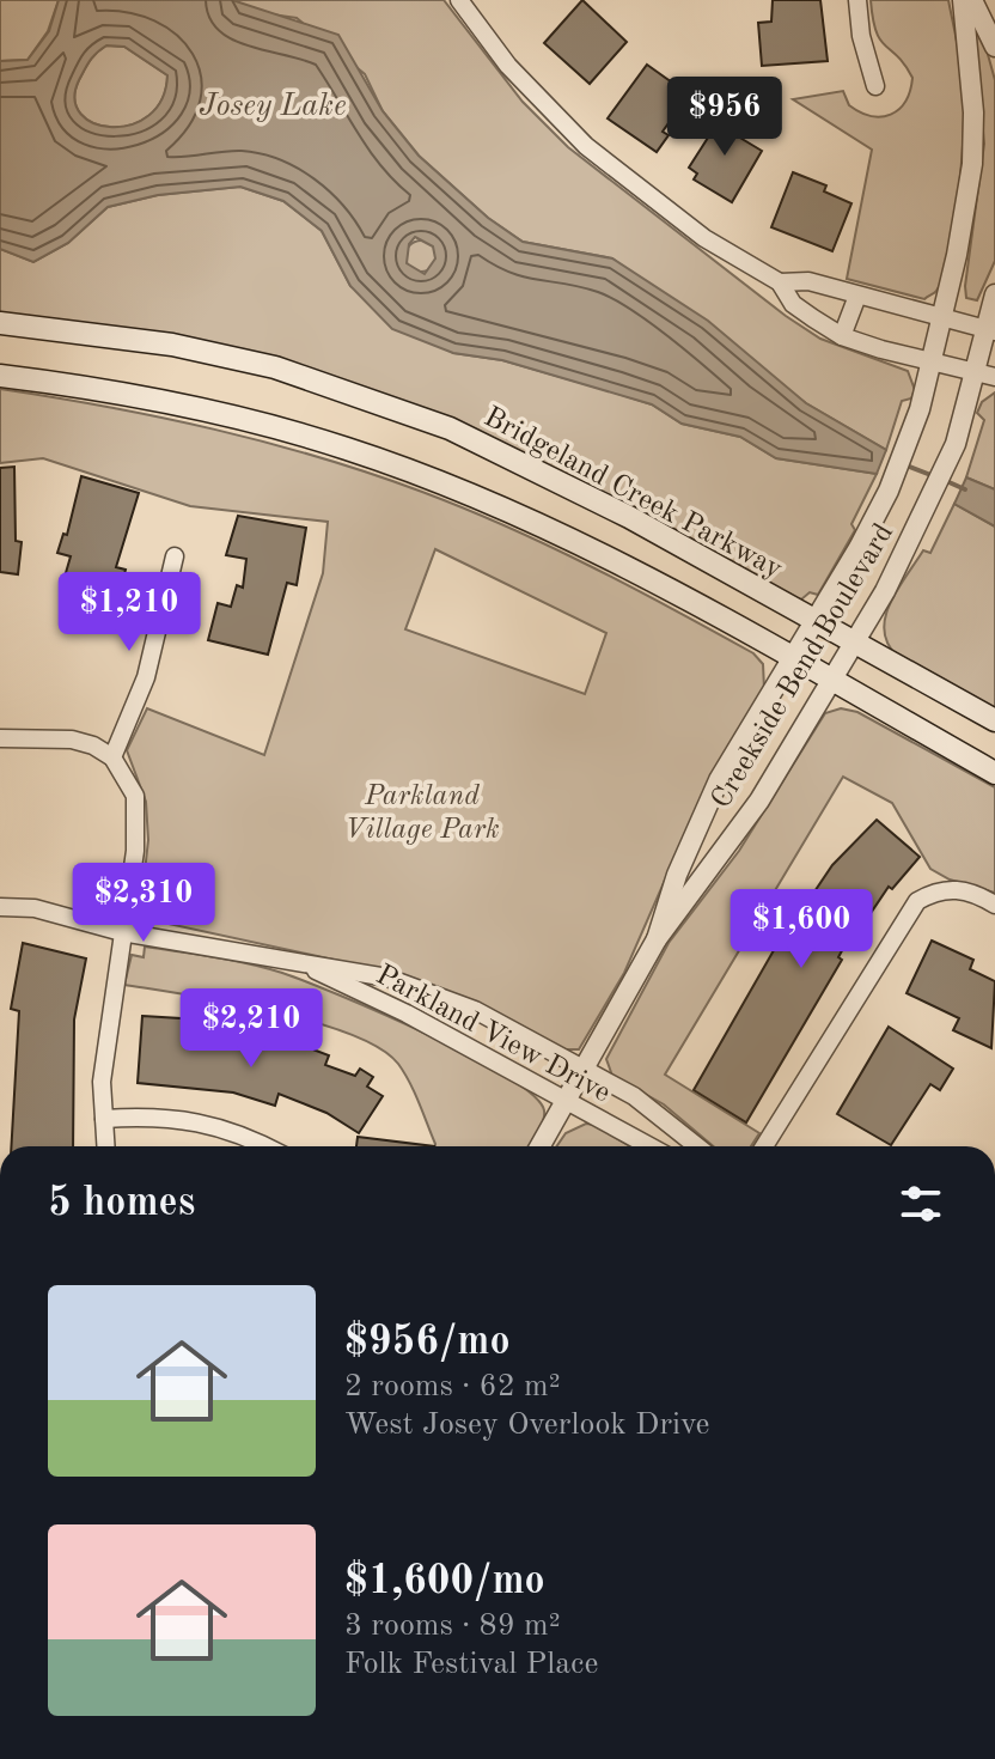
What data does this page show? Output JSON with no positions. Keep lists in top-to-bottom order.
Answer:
{
  "streets": {
    "main road": ["Bridgeland Creek Parkway"],
    "street": ["Creekside Bend Boulevard", "Parkland View Drive"]
  },
  "crossings": [
    ["Bridgeland Creek Parkway", "Creekside Bend Boulevard"],
    ["Creekside Bend Boulevard", "Parkland View Drive"]
  ],
  "water": ["Josey Lake"],
  "parks": ["Parkland Village Park"],
  "page": {
    "price": [
      "$956",
      "$1,210",
      "$2,310",
      "$1,600",
      "$2,210"
    ],
    "heading": "5 homes",
    "list": [
      {
        "name": "$956/mo",
        "note": "2 rooms · 62 m² · West Josey Overlook Drive"
      },
      {
        "name": "$1,600/mo",
        "note": "3 rooms · 89 m² · Folk Festival Place"
      }
    ]
  }
}
